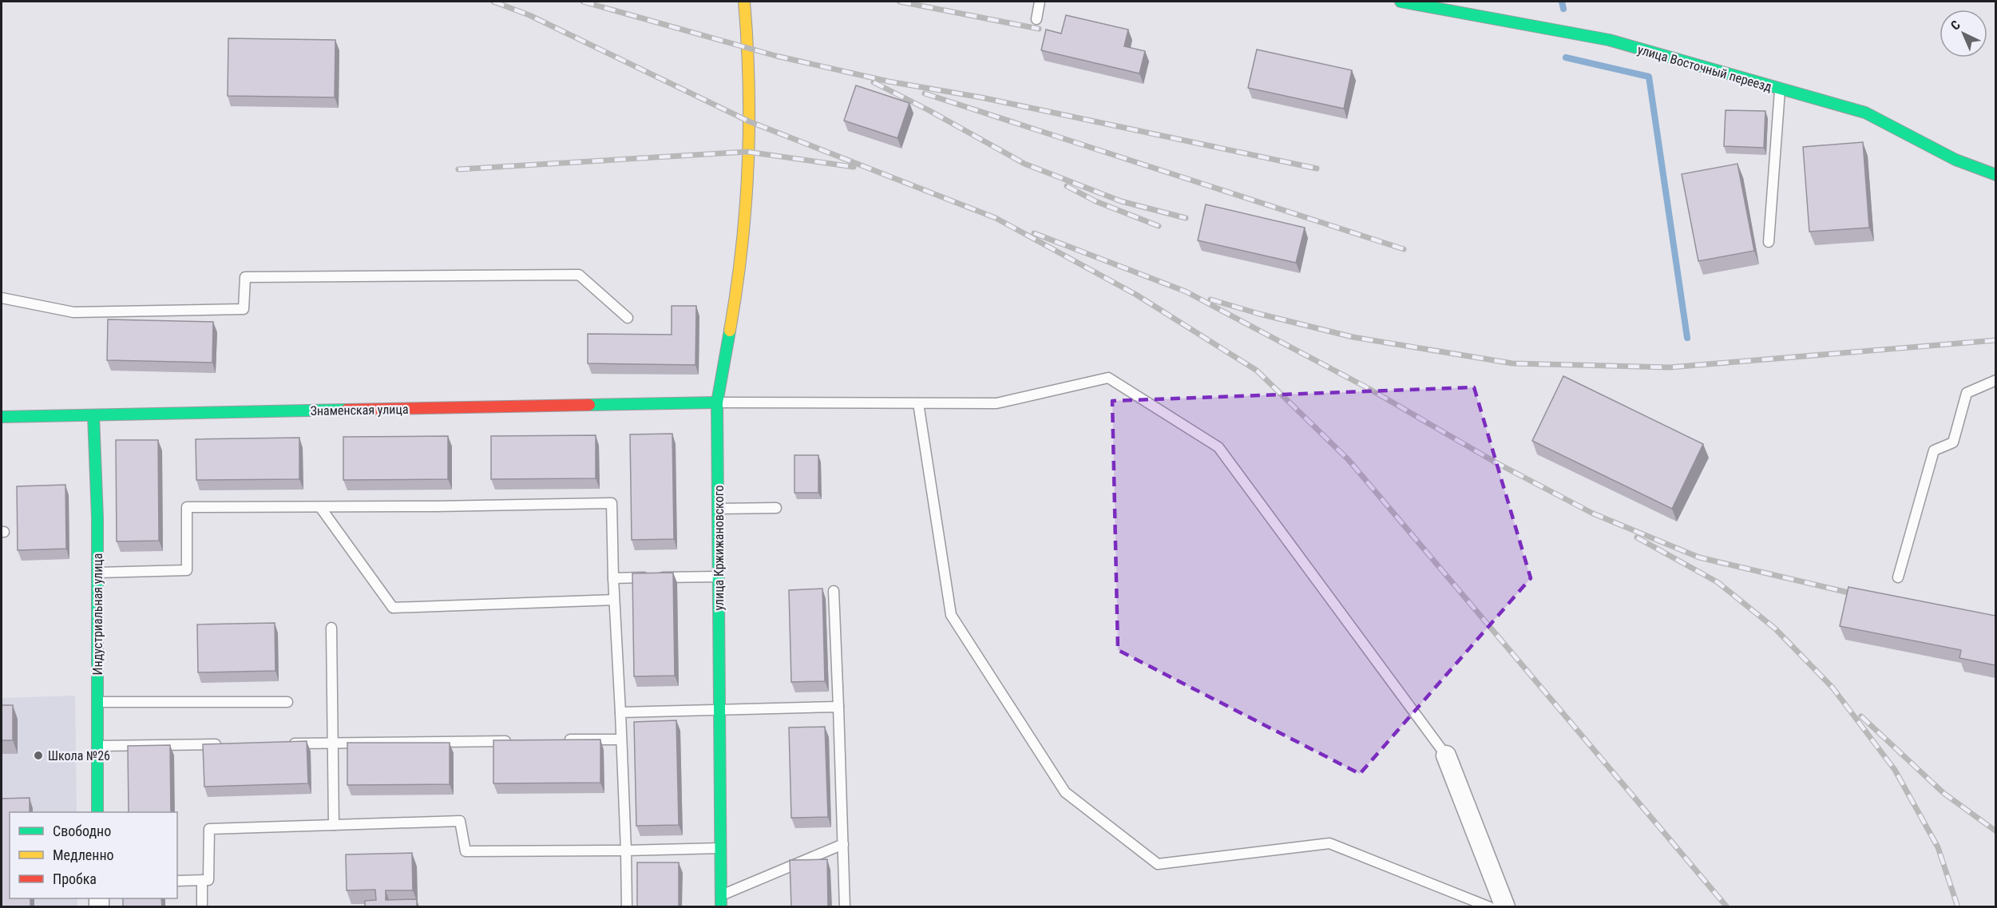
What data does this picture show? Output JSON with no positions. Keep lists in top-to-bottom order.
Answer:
{
  "streets": {
    "street": [
      "улица Восточный переезд",
      "Знаменская улица",
      "улица Кржижановского",
      "Индустриальная улица"
    ]
  },
  "crossings": [
    ["Знаменская улица", "улица Кржижановского"],
    ["Знаменская улица", "Индустриальная улица"]
  ],
  "places": ["Школа №26"],
  "legend": ["Свободно", "Медленно", "Пробка"],
  "north": "top left"
}
